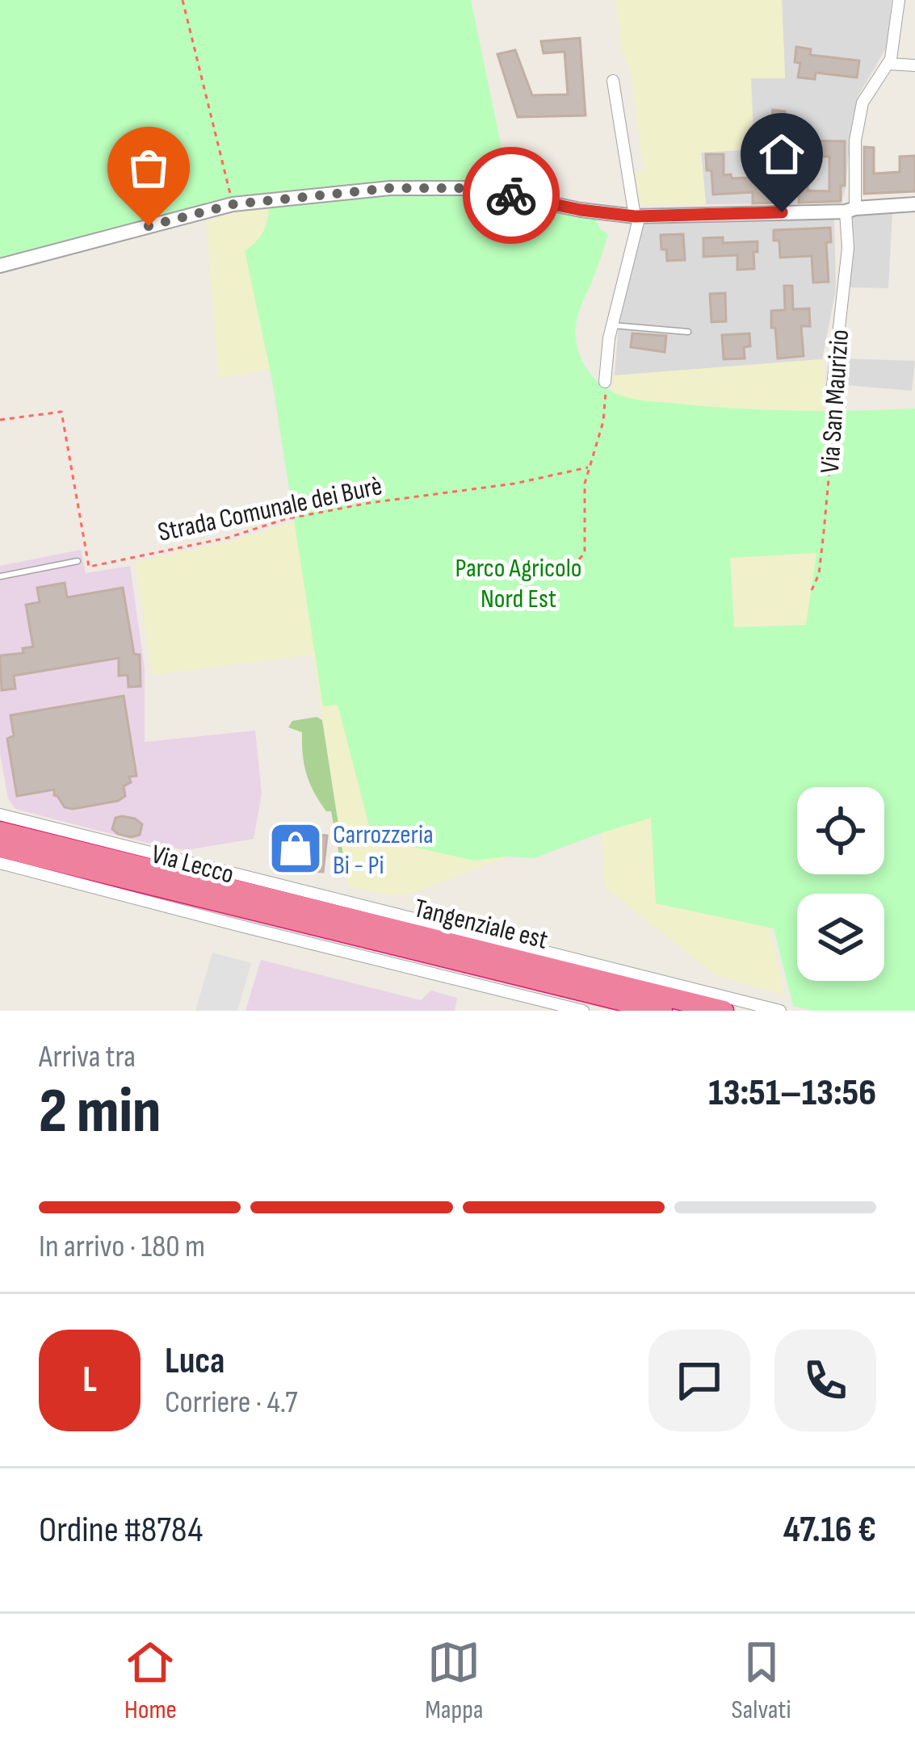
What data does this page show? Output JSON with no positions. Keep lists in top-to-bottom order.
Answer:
{
  "streets": {
    "highway": ["Tangenziale est"],
    "street": ["Via San Maurizio", "Via Lecco"],
    "path": ["Strada Comunale dei Burè"]
  },
  "parks": ["Parco Agricolo Nord Est"],
  "places": {
    "shop": ["Carrozzeria Bi - Pi"]
  },
  "page": {
    "heading": ["2 min", "Arriva tra", "13:51–13:56"],
    "panel": [
      "Luca",
      "Corriere · 4.7",
      "Ordine #8784",
      "47.16 €"
    ],
    "bar": "In arrivo · 180 m",
    "round": "L",
    "tabs": ["Home", "Mappa", "Salvati"]
  }
}
